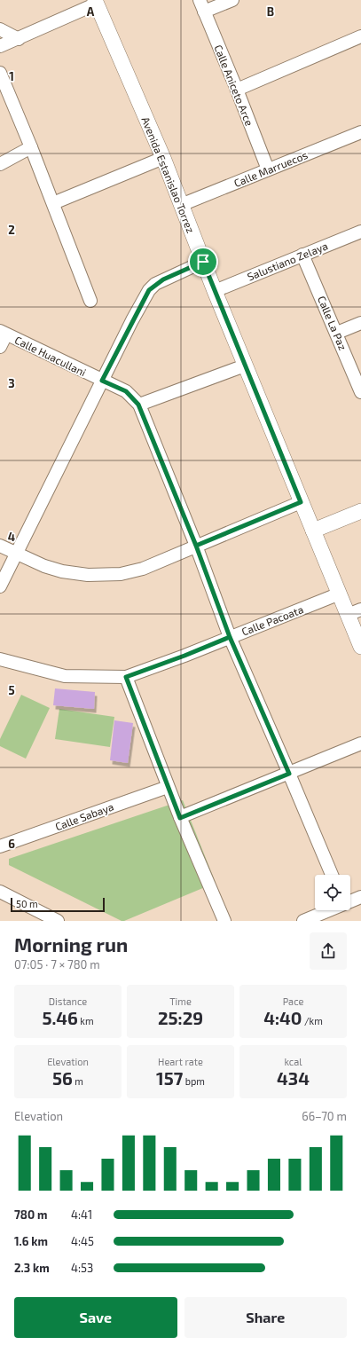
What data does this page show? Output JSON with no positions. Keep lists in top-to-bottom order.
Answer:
{
  "streets": {
    "street": [
      "Calle Aniceto Arce",
      "Calle Marruecos",
      "Avenida Estanislao Torrez",
      "Salustiano Zelaya",
      "Calle La Paz",
      "Calle Huacullani",
      "Calle Pacoata",
      "Calle Sabaya"
    ]
  },
  "crossings": [
    ["Calle Aniceto Arce", "Calle Marruecos"],
    ["Calle Marruecos", "Avenida Estanislao Torrez"],
    ["Avenida Estanislao Torrez", "Salustiano Zelaya"],
    ["Avenida Estanislao Torrez", "Calle Pacoata"],
    ["Salustiano Zelaya", "Calle La Paz"]
  ],
  "scale_bar": "50 m",
  "page": {
    "scale": "50 m",
    "heading": ["Morning run", "07:05 · 7 × 780 m"],
    "stats": [
      ["Distance", "5.46 km"],
      ["Time", "25:29"],
      ["Pace", "4:40 /km"],
      ["Elevation", "56 m"],
      ["Heart rate", "157 bpm"],
      ["kcal", "434"]
    ],
    "chart": ["Elevation", "66–70 m"],
    "list": [
      {
        "name": "780 m",
        "note": "4:41"
      },
      {
        "name": "1.6 km",
        "note": "4:45"
      },
      {
        "name": "2.3 km",
        "note": "4:53"
      }
    ],
    "buttons": ["Save", "Share"]
  },
  "grid": {
    "columns": ["A", "B"],
    "rows": [
      "1",
      "2",
      "3",
      "4",
      "5",
      "6"
    ]
  }
}
